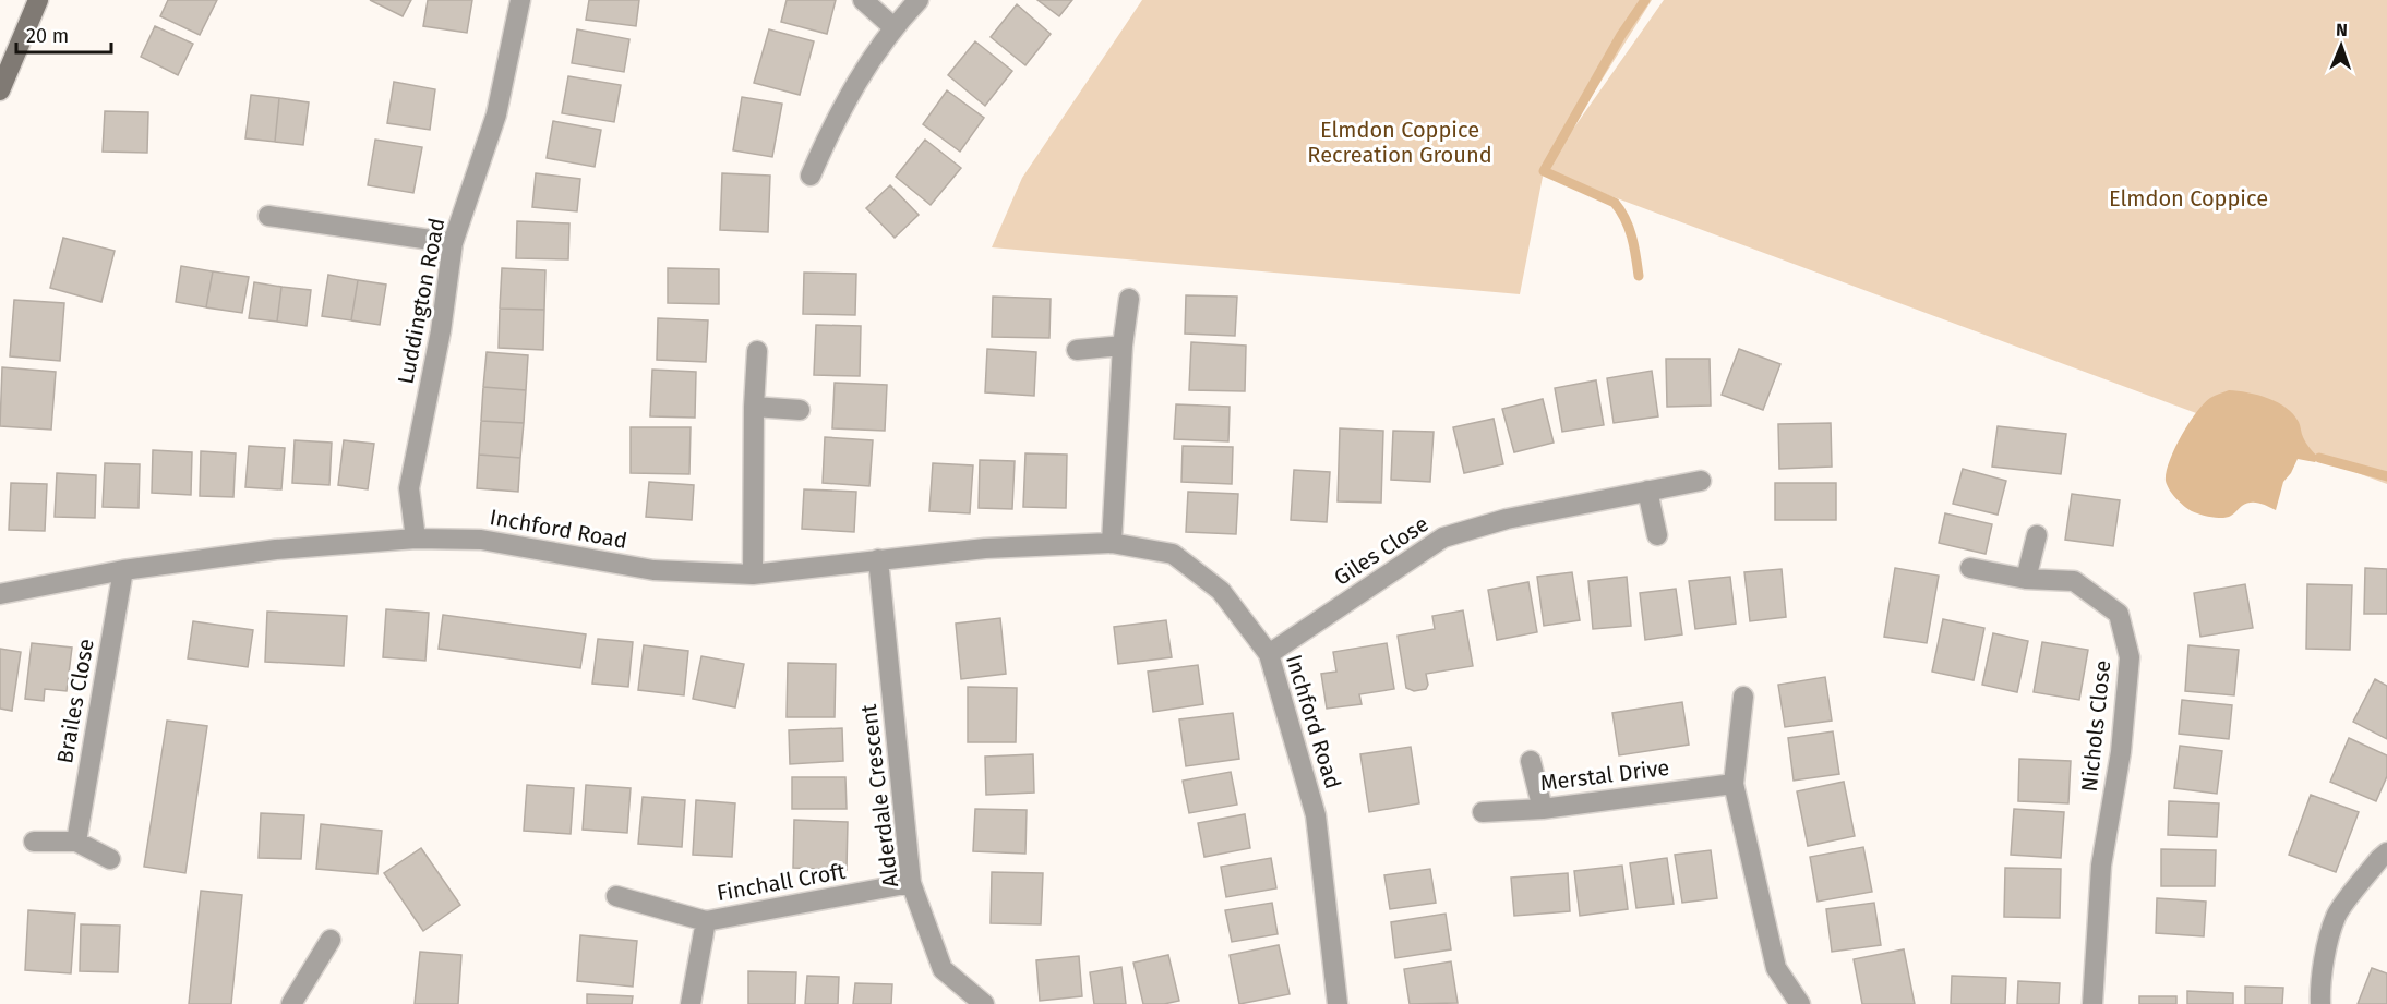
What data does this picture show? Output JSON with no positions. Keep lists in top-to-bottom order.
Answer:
{
  "streets": {
    "street": [
      "Luddington Road",
      "Inchford Road",
      "Giles Close",
      "Brailes Close",
      "Nichols Close",
      "Merstal Drive",
      "Alderdale Crescent",
      "Finchall Croft"
    ]
  },
  "crossings": [
    ["Luddington Road", "Inchford Road"],
    ["Inchford Road", "Giles Close"],
    ["Inchford Road", "Brailes Close"],
    ["Inchford Road", "Alderdale Crescent"],
    ["Alderdale Crescent", "Finchall Croft"]
  ],
  "parks": ["Elmdon Coppice Recreation Ground", "Elmdon Coppice"],
  "scale_bar": "20 m",
  "north": "top"
}
